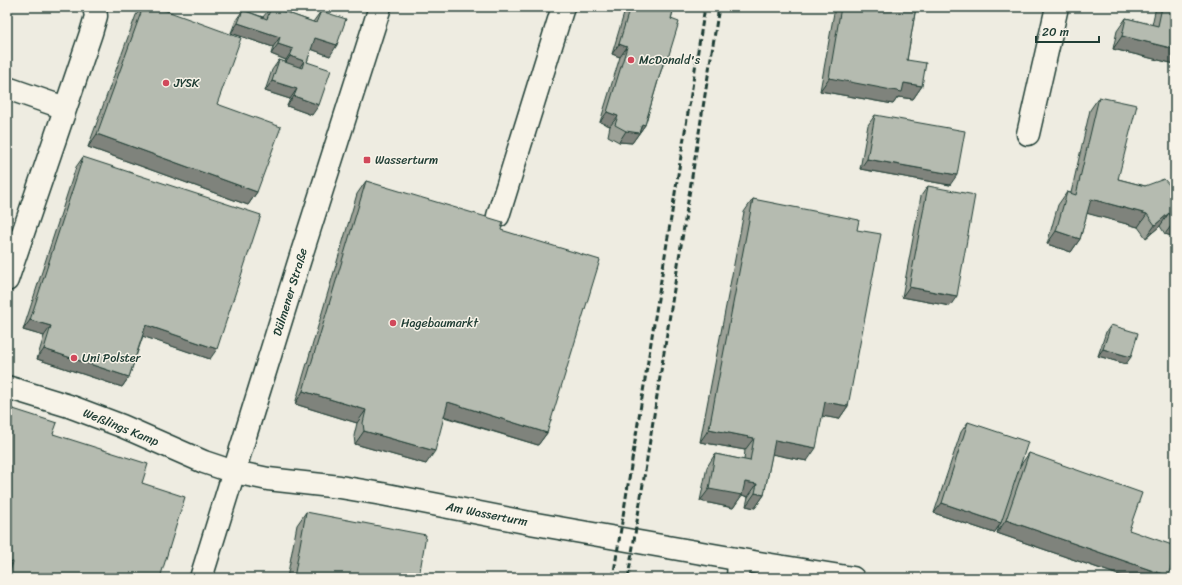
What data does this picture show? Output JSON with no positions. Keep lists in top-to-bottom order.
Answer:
{
  "streets": {
    "street": ["Dülmener Straße", "Weßlings Kamp", "Am Wasserturm"]
  },
  "crossings": [
    ["Dülmener Straße", "Weßlings Kamp"],
    ["Dülmener Straße", "Am Wasserturm"],
    ["Weßlings Kamp", "Am Wasserturm"]
  ],
  "places": {
    "other": [
      "McDonald's",
      "JYSK",
      "Hagebaumarkt",
      "Uni Polster"
    ],
    "transit": ["Wasserturm"]
  },
  "scale_bar": "20 m"
}
